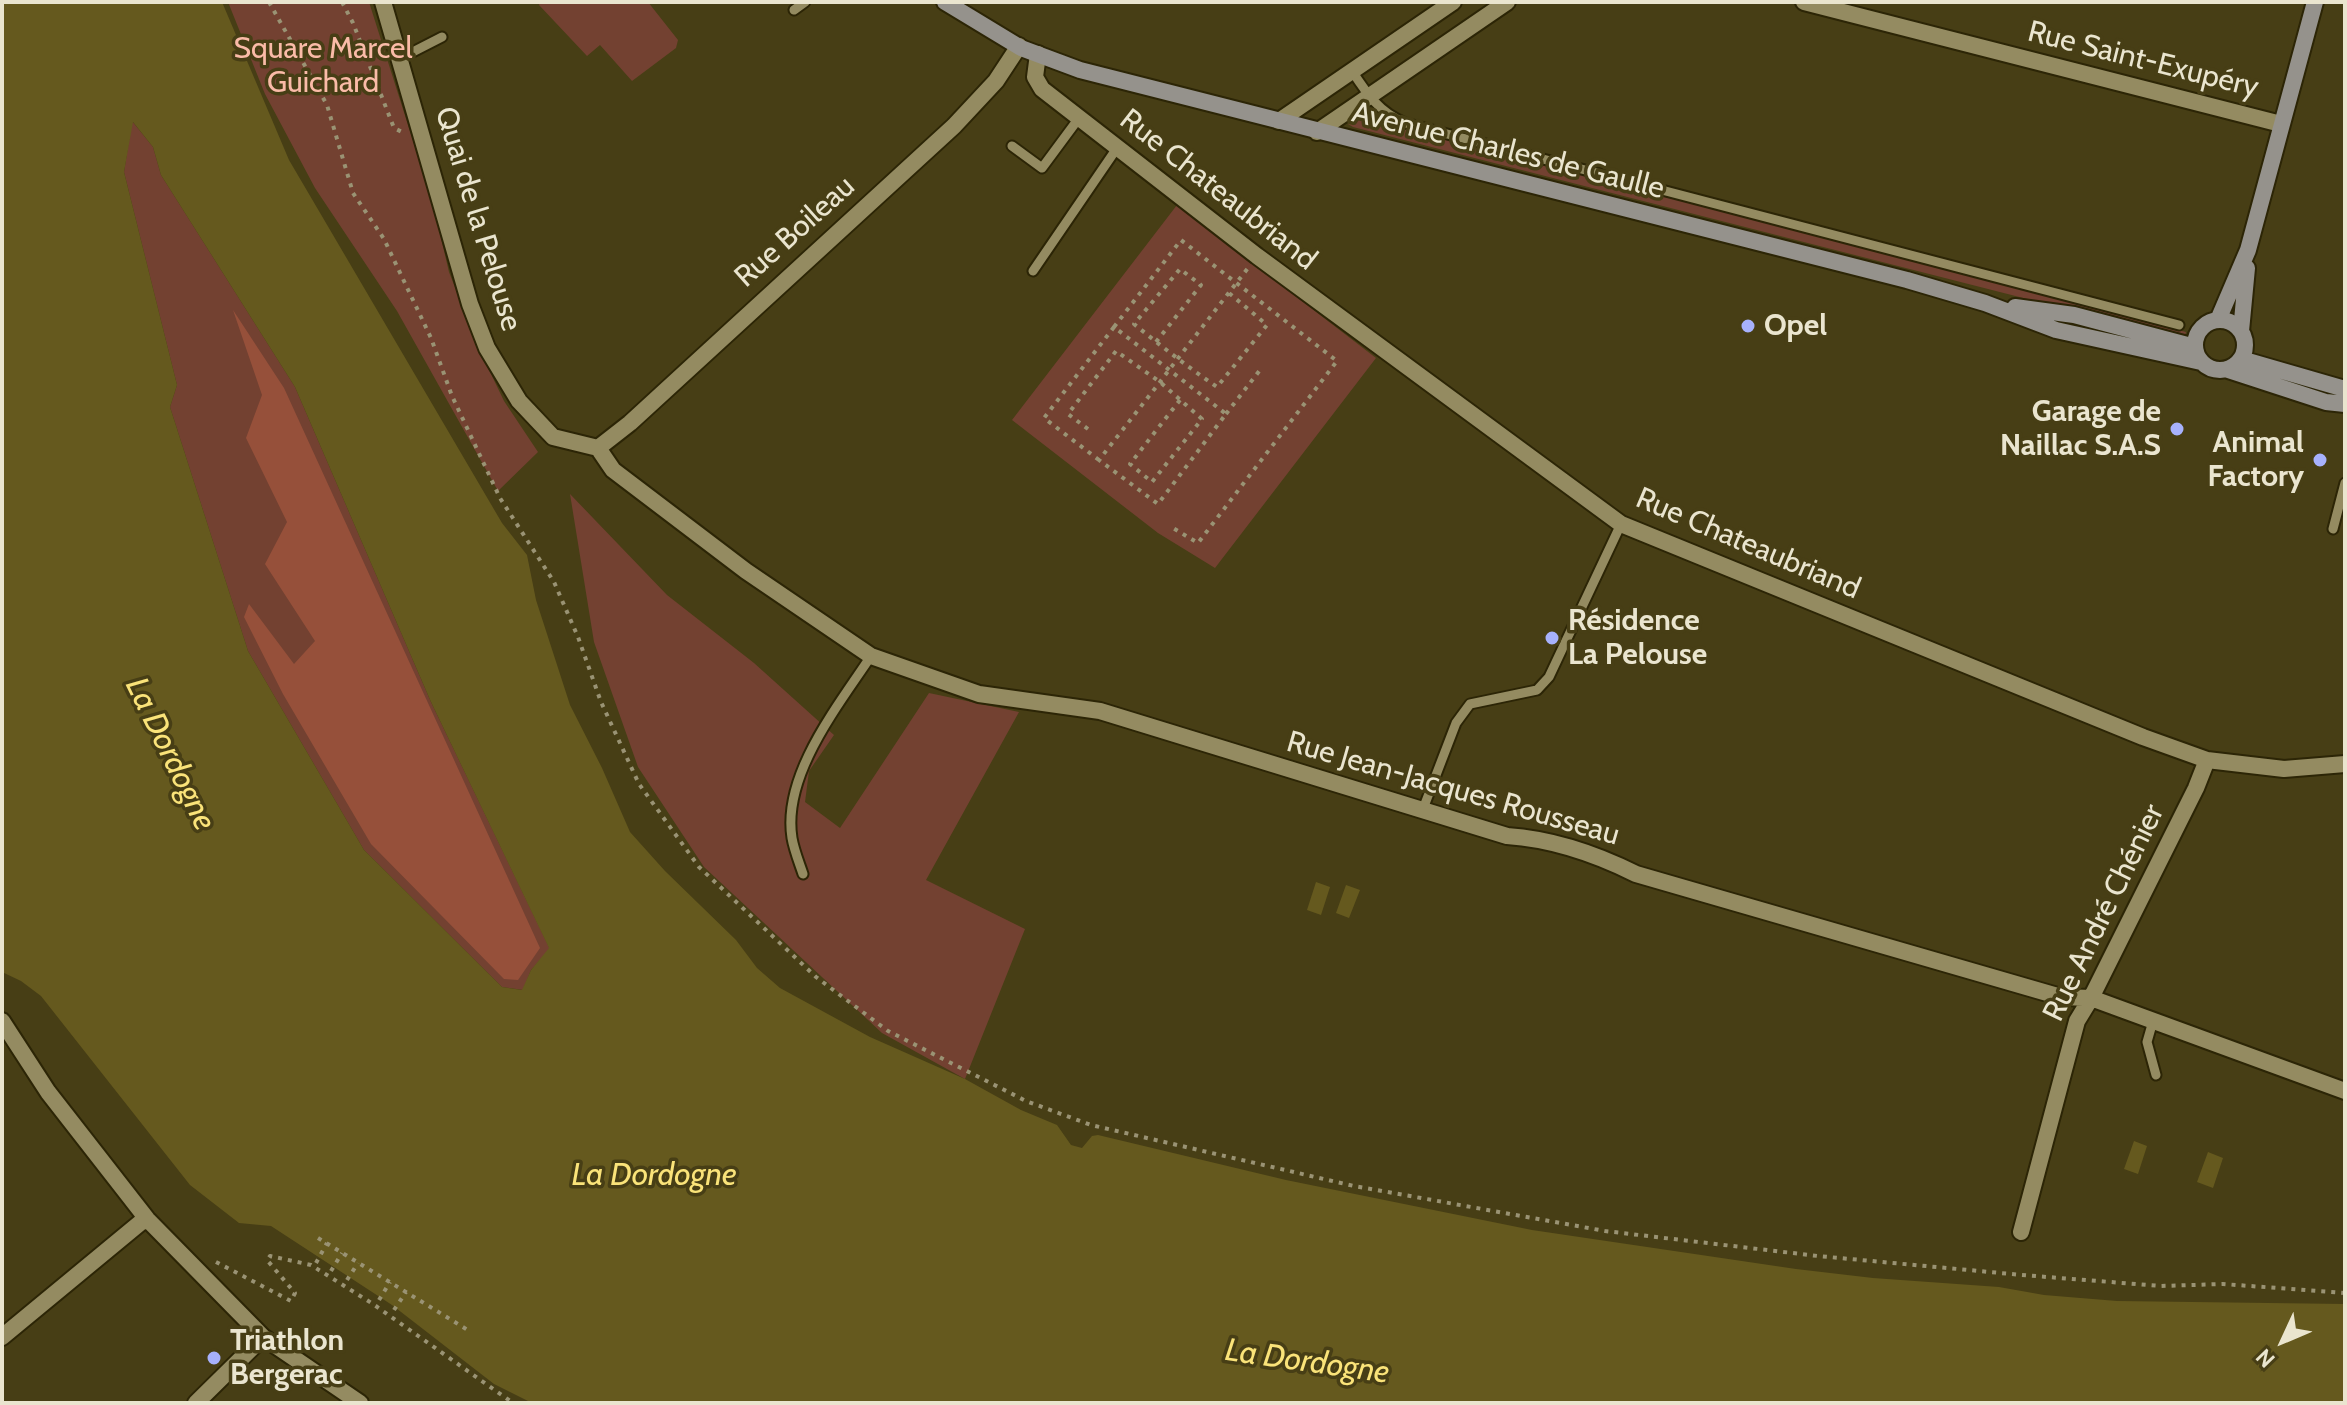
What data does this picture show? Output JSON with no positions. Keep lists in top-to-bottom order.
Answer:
{
  "streets": {
    "main road": ["Avenue Charles de Gaulle"],
    "street": [
      "Rue Saint-Exupéry",
      "Rue Chateaubriand",
      "Quai de la Pelouse",
      "Rue Boileau",
      "Rue Jean-Jacques Rousseau",
      "Rue André Chénier"
    ]
  },
  "crossings": [
    ["Avenue Charles de Gaulle", "Rue Chateaubriand"],
    ["Avenue Charles de Gaulle", "Rue Boileau"],
    ["Rue Chateaubriand", "Rue André Chénier"],
    ["Quai de la Pelouse", "Rue Boileau"],
    ["Quai de la Pelouse", "Rue Jean-Jacques Rousseau"],
    ["Rue Boileau", "Rue Jean-Jacques Rousseau"],
    ["Rue Jean-Jacques Rousseau", "Rue André Chénier"]
  ],
  "water": ["La Dordogne"],
  "parks": ["Square Marcel Guichard"],
  "places": [
    "Opel",
    "Garage de Naillac S.A.S",
    "Animal Factory",
    "Résidence La Pelouse",
    "Triathlon Bergerac"
  ],
  "north": "bottom left"
}
